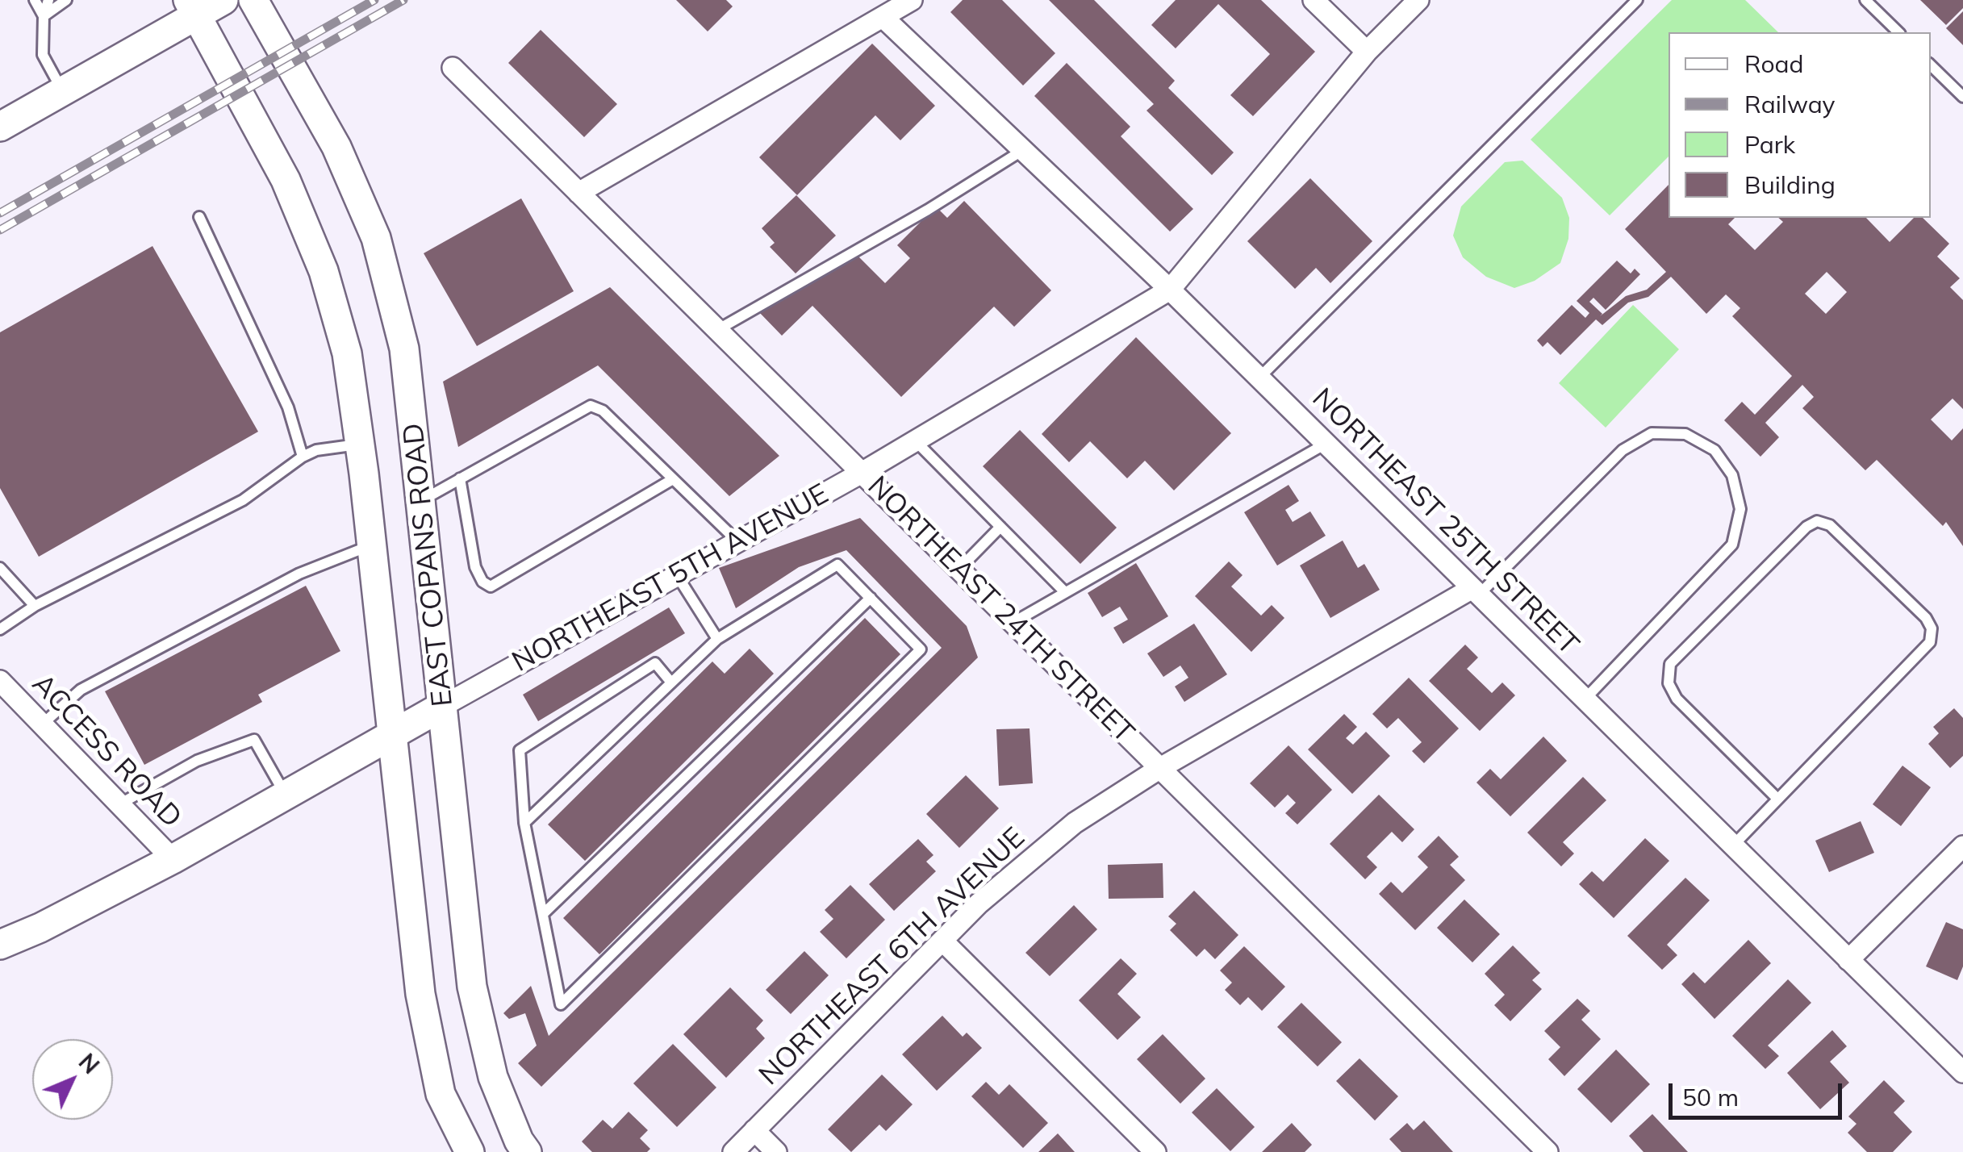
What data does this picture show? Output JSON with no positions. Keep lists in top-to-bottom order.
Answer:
{
  "streets": {
    "main road": ["EAST COPANS ROAD", "NORTHEAST 5TH AVENUE"],
    "street": [
      "NORTHEAST 25TH STREET",
      "NORTHEAST 24TH STREET",
      "ACCESS ROAD",
      "NORTHEAST 6TH AVENUE"
    ]
  },
  "crossings": [
    ["NORTHEAST 25TH STREET", "NORTHEAST 5TH AVENUE"],
    ["NORTHEAST 25TH STREET", "NORTHEAST 6TH AVENUE"],
    ["EAST COPANS ROAD", "NORTHEAST 5TH AVENUE"],
    ["NORTHEAST 5TH AVENUE", "NORTHEAST 24TH STREET"],
    ["NORTHEAST 5TH AVENUE", "ACCESS ROAD"],
    ["NORTHEAST 24TH STREET", "NORTHEAST 6TH AVENUE"]
  ],
  "legend": [
    "Road",
    "Railway",
    "Park",
    "Building"
  ],
  "scale_bar": "50 m",
  "north": "top right"
}
